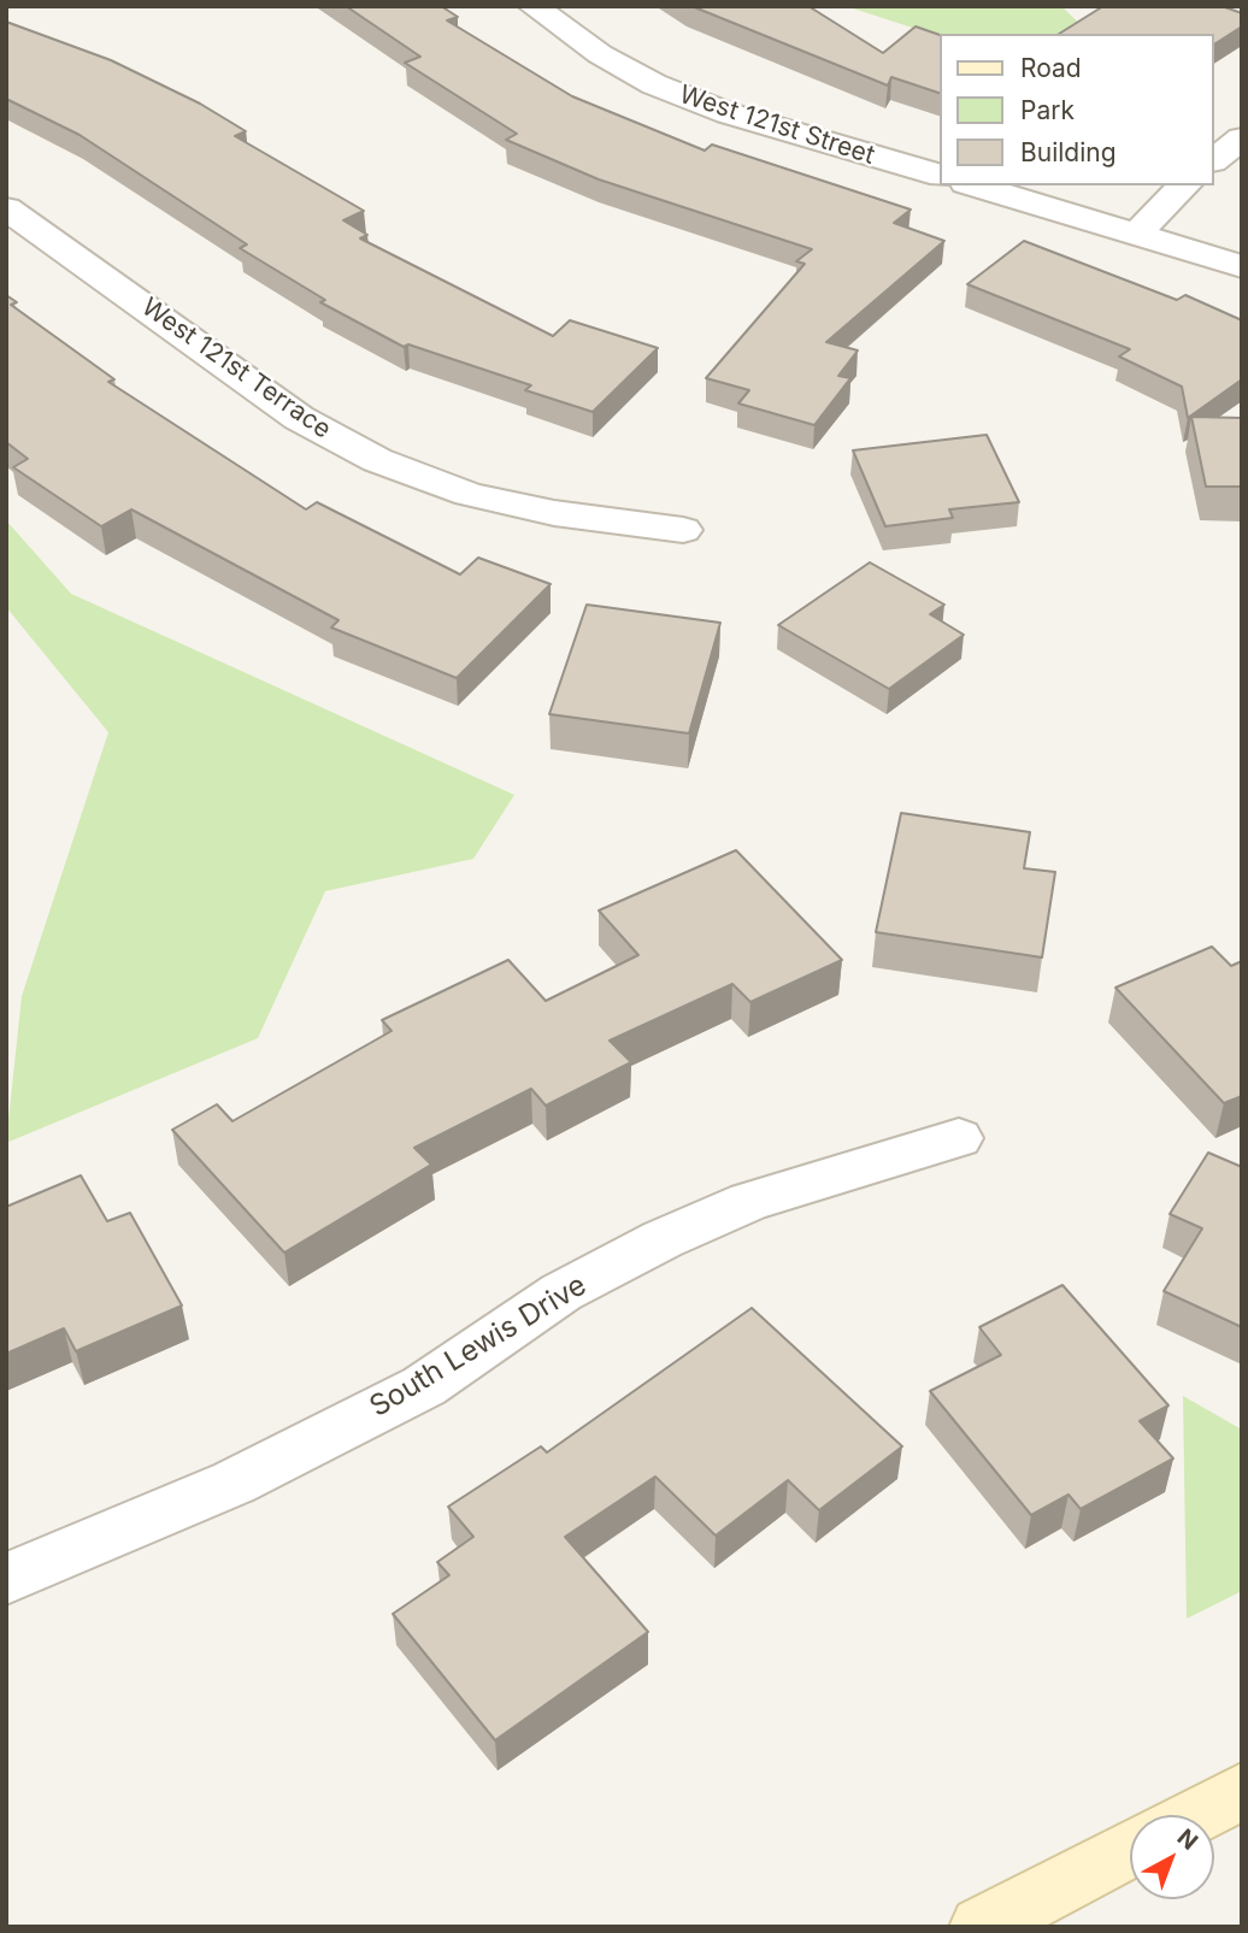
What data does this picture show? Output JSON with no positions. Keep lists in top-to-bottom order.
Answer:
{
  "streets": {
    "street": ["West 121st Street", "West 121st Terrace", "South Lewis Drive"]
  },
  "legend": ["Road", "Park", "Building"],
  "north": "top right"
}
